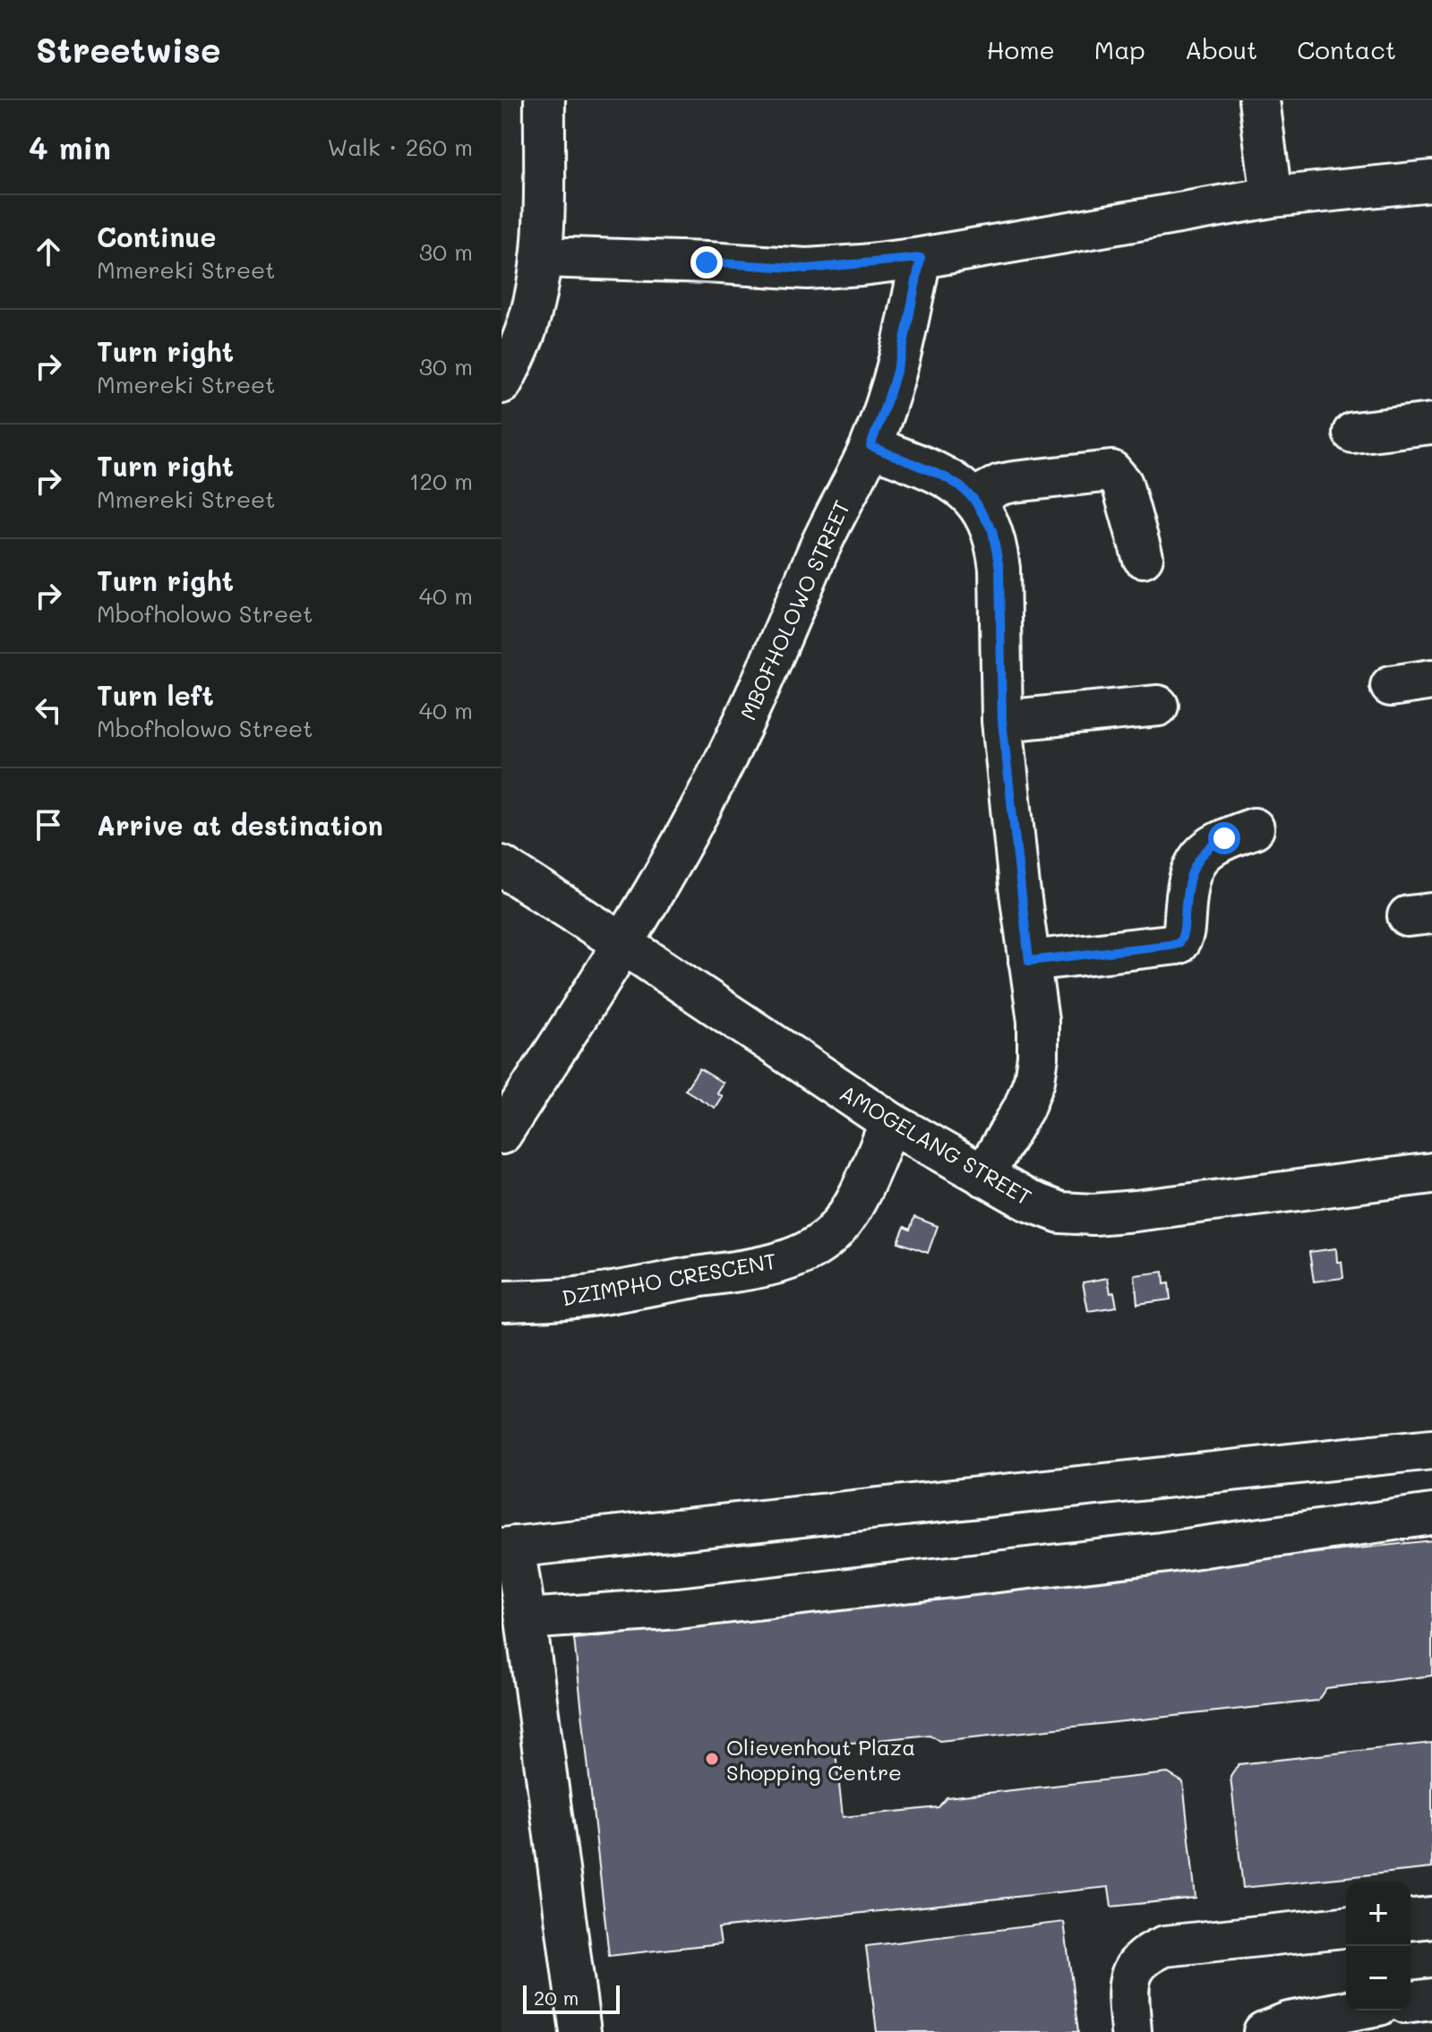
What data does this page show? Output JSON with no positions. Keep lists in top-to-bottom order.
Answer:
{
  "streets": {
    "street": ["MBOFHOLOWO STREET", "AMOGELANG STREET", "DZIMPHO CRESCENT"]
  },
  "crossings": [
    ["MBOFHOLOWO STREET", "AMOGELANG STREET"],
    ["AMOGELANG STREET", "DZIMPHO CRESCENT"]
  ],
  "places": ["Olievenhout Plaza Shopping Centre"],
  "scale_bar": "20 m",
  "page": {
    "header": "Streetwise",
    "nav": [
      "Home",
      "Map",
      "About",
      "Contact"
    ],
    "heading": ["4 min", "Walk · 260 m"],
    "list": [
      ["Continue", "Mmereki Street", "30 m"],
      ["Turn right", "Mmereki Street", "30 m"],
      ["Turn right", "Mmereki Street", "120 m"],
      ["Turn right", "Mbofholowo Street", "40 m"],
      ["Turn left", "Mbofholowo Street", "40 m"],
      "Arrive at destination"
    ],
    "map_buttons": ["+", "−"],
    "scale": "20 m"
  }
}
